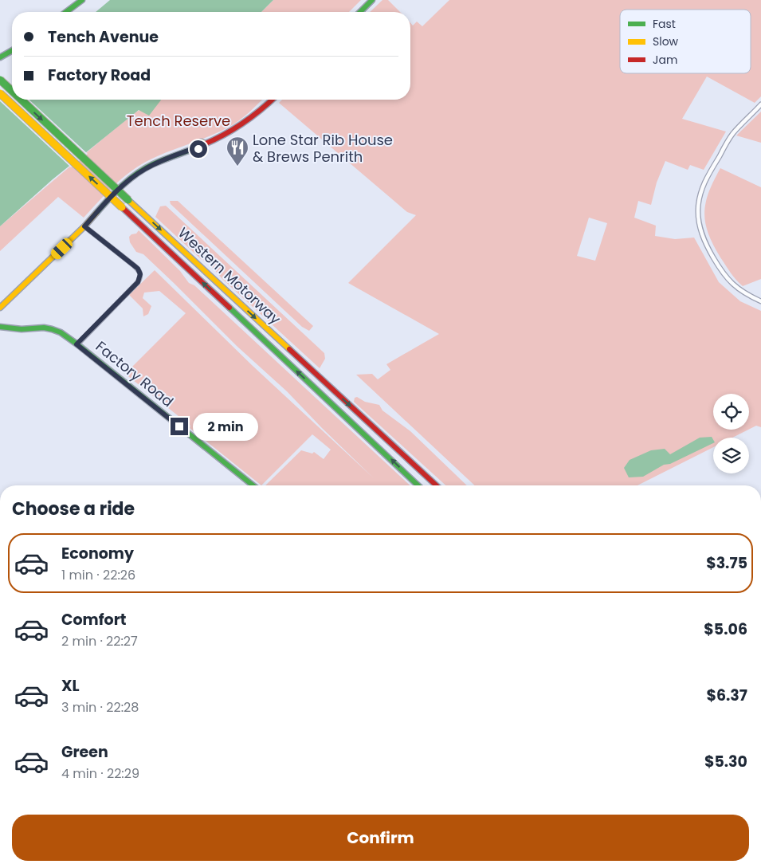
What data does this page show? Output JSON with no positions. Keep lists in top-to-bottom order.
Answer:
{
  "streets": {
    "main road": ["Western Motorway", "Factory Road"]
  },
  "parks": ["Tench Reserve"],
  "places": {
    "restaurant": ["Lone Star Rib House & Brews Penrith"]
  },
  "legend": ["Fast", "Slow", "Jam"],
  "page": {
    "banner": ["Tench Avenue", "Factory Road"],
    "bubble": "2 min",
    "heading": "Choose a ride",
    "list": [
      {
        "name": "Economy",
        "note": "1 min · 22:26",
        "value": "$3.75"
      },
      {
        "name": "Comfort",
        "note": "2 min · 22:27",
        "value": "$5.06"
      },
      {
        "name": "XL",
        "note": "3 min · 22:28",
        "value": "$6.37"
      },
      {
        "name": "Green",
        "note": "4 min · 22:29",
        "value": "$5.30"
      }
    ],
    "buttons": "Confirm"
  }
}
